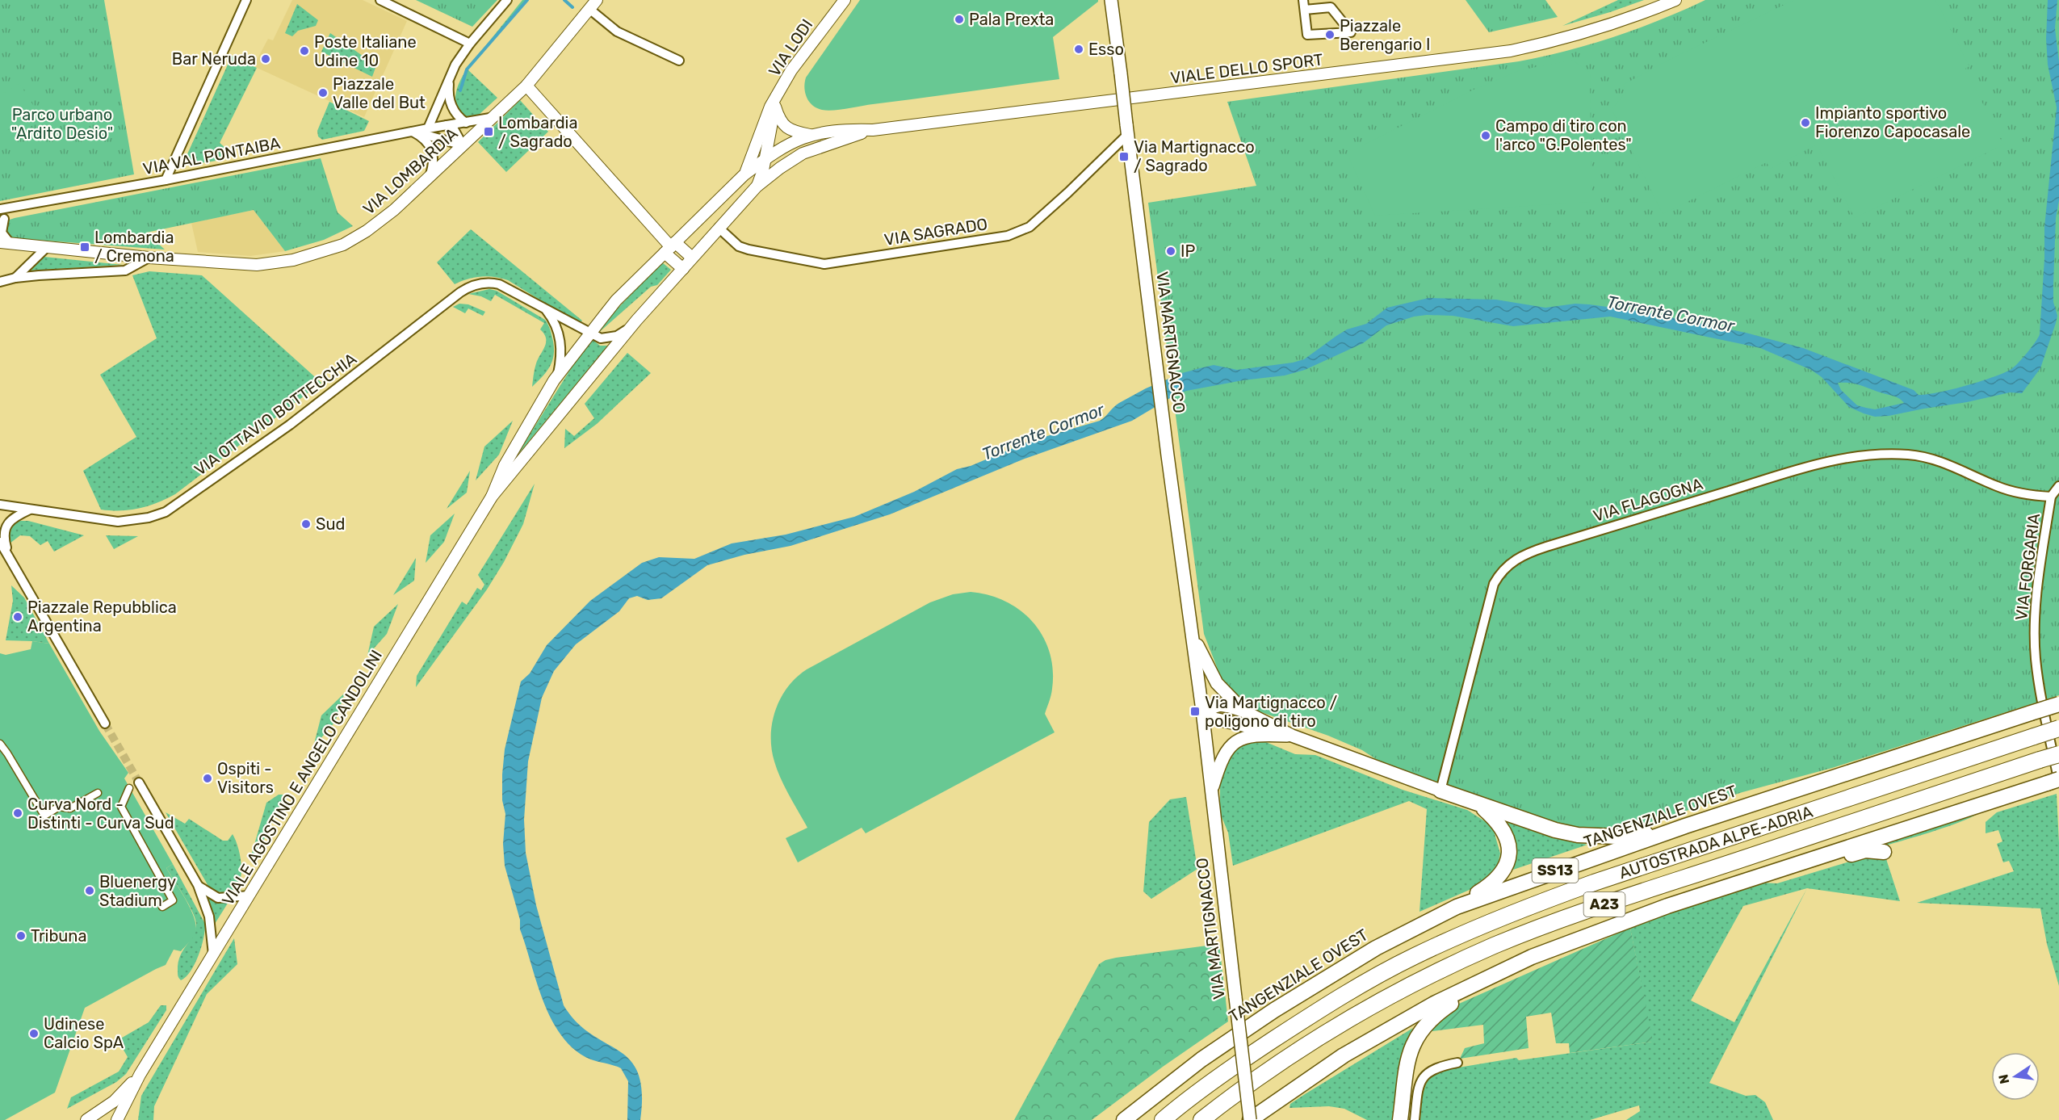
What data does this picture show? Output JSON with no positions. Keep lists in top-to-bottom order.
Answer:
{
  "streets": {
    "highway": [
      "TANGENZIALE OVEST",
      "AUTOSTRADA ALPE-ADRIA",
      "SS13",
      "A23"
    ],
    "main road": ["VIA MARTIGNACCO"],
    "street": [
      "VIA LODI",
      "VIALE DELLO SPORT",
      "VIA VAL PONTAIBA",
      "VIA LOMBARDIA",
      "VIA SAGRADO",
      "VIA OTTAVIO BOTTECCHIA",
      "VIA FLAGOGNA",
      "VIA FORGARIA",
      "VIALE AGOSTINO E ANGELO CANDOLINI"
    ]
  },
  "crossings": [
    ["VIA LODI", "VIALE DELLO SPORT"],
    ["VIALE DELLO SPORT", "VIA SAGRADO"],
    ["VIALE DELLO SPORT", "VIALE AGOSTINO E ANGELO CANDOLINI"],
    ["VIA VAL PONTAIBA", "VIA LOMBARDIA"],
    ["VIA SAGRADO", "VIA MARTIGNACCO"],
    ["VIA MARTIGNACCO", "VIA FLAGOGNA"],
    ["VIA OTTAVIO BOTTECCHIA", "VIALE AGOSTINO E ANGELO CANDOLINI"],
    ["VIA FLAGOGNA", "VIA FORGARIA"]
  ],
  "water": ["Torrente Cormor"],
  "parks": ["Parco urbano \"Ardito Desio\""],
  "places": {
    "other": [
      "Pala Prexta",
      "Piazzale Berengario I",
      "Esso",
      "Poste Italiane Udine 10",
      "Bar Neruda",
      "Piazzale Valle del But",
      "Impianto sportivo Fiorenzo Capocasale",
      "Campo di tiro con l'arco \"G.Polentes\"",
      "IP",
      "Sud",
      "Piazzale Repubblica Argentina",
      "Ospiti - Visitors",
      "Curva Nord - Distinti - Curva Sud",
      "Bluenergy Stadium",
      "Tribuna",
      "Udinese Calcio SpA"
    ],
    "transit": [
      "Lombardia / Sagrado",
      "Via Martignacco / Sagrado",
      "Lombardia / Cremona",
      "Via Martignacco / poligono di tiro"
    ]
  },
  "north": "left"
}
